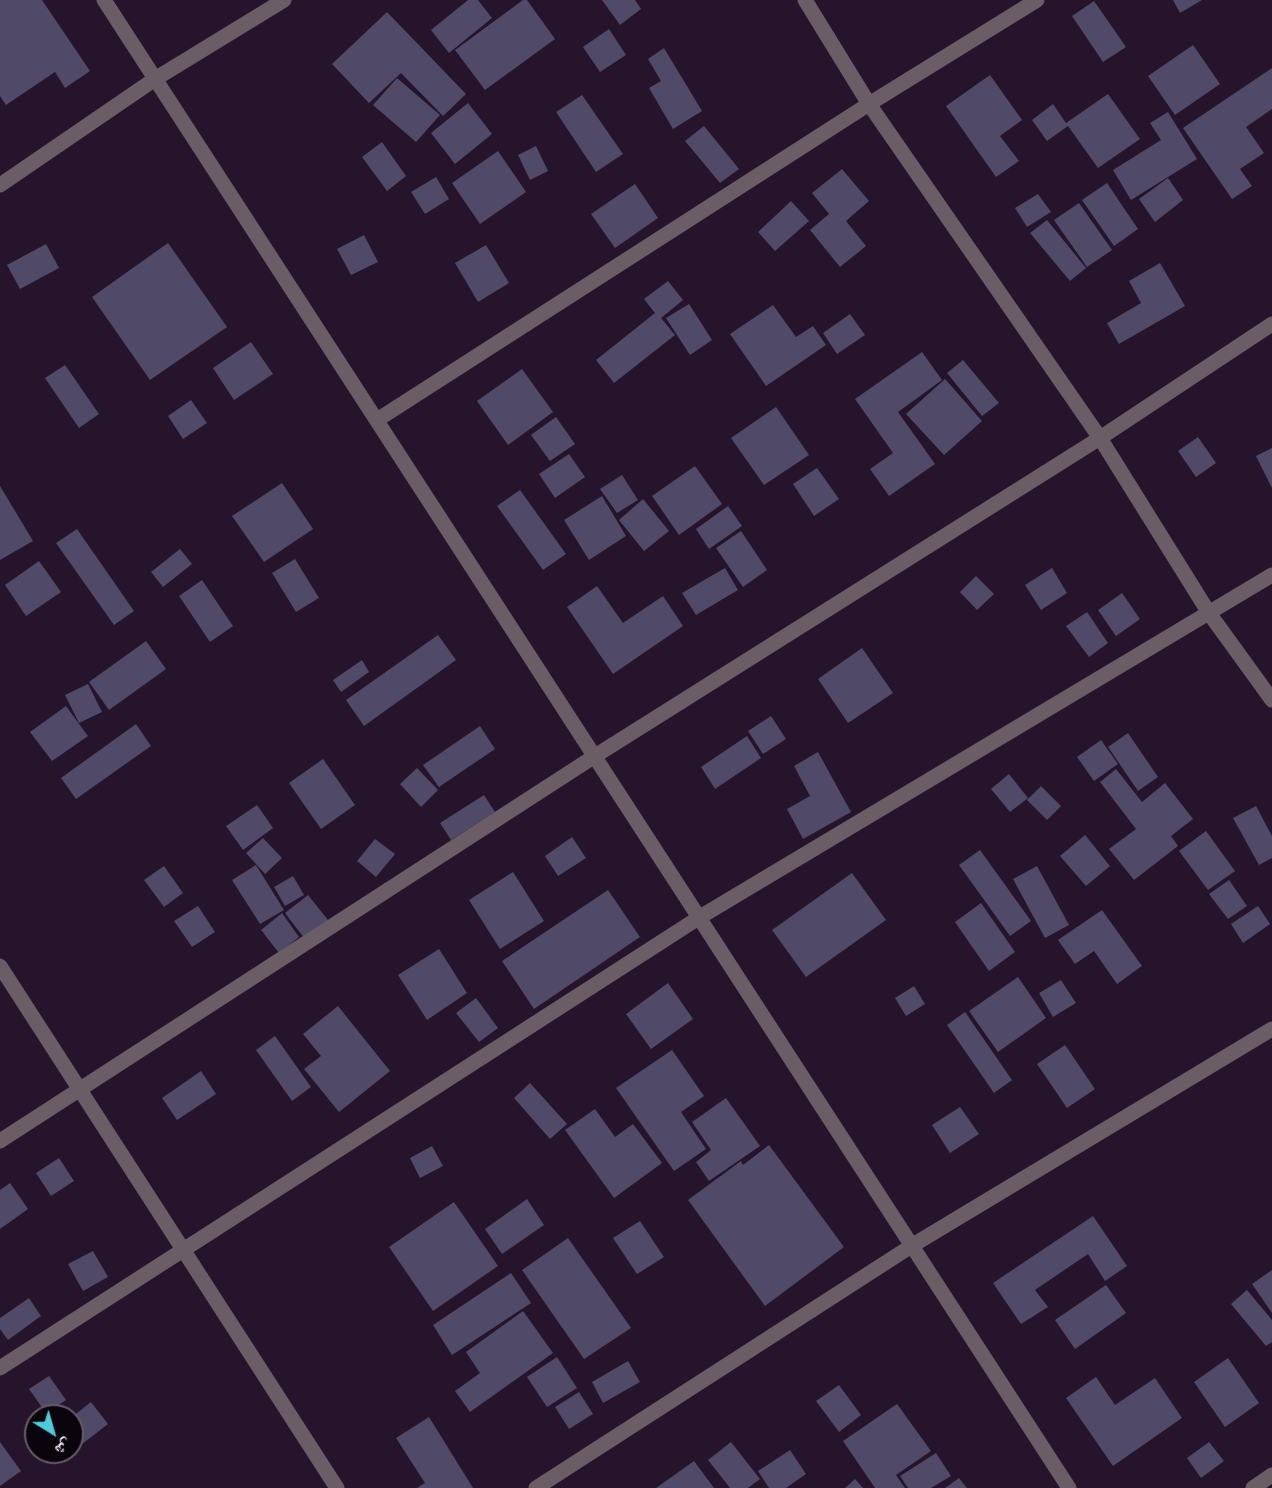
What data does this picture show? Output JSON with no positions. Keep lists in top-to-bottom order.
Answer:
{
  "north": "bottom right"
}
